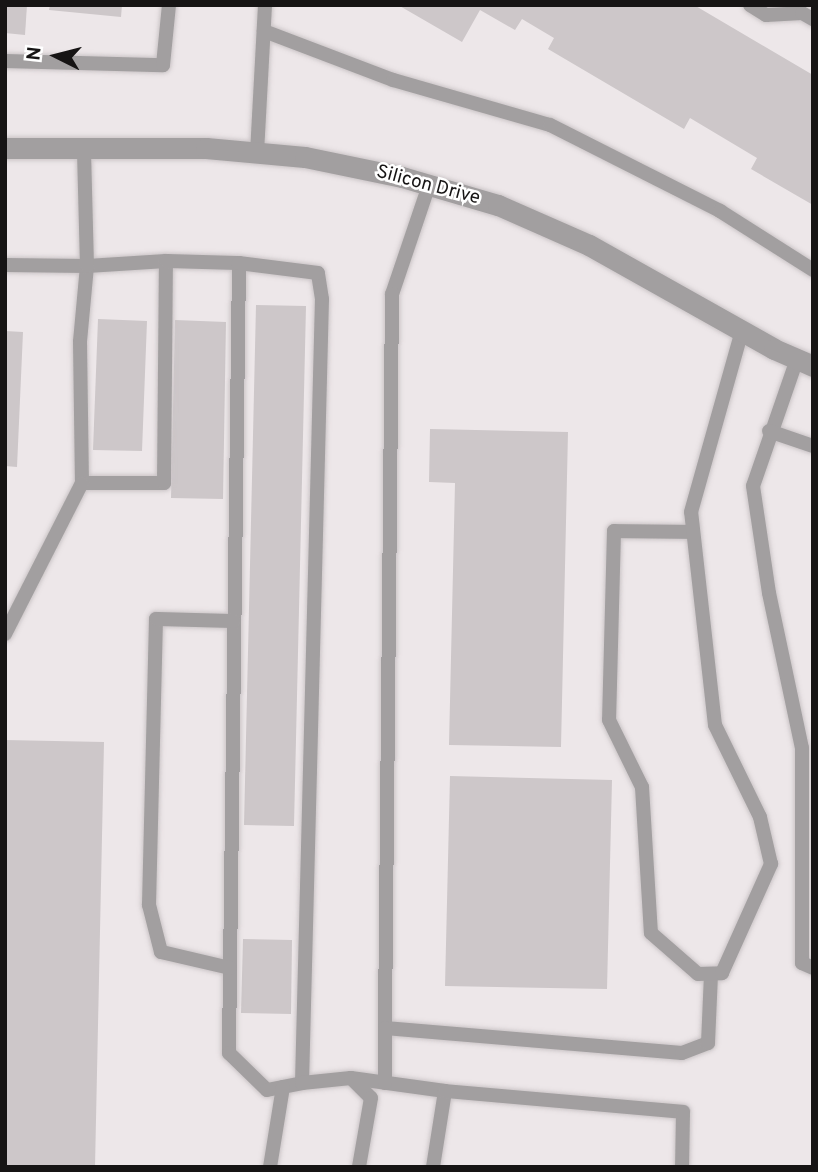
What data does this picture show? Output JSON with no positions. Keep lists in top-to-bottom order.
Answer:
{
  "streets": {
    "street": ["Silicon Drive"]
  },
  "north": "left"
}
